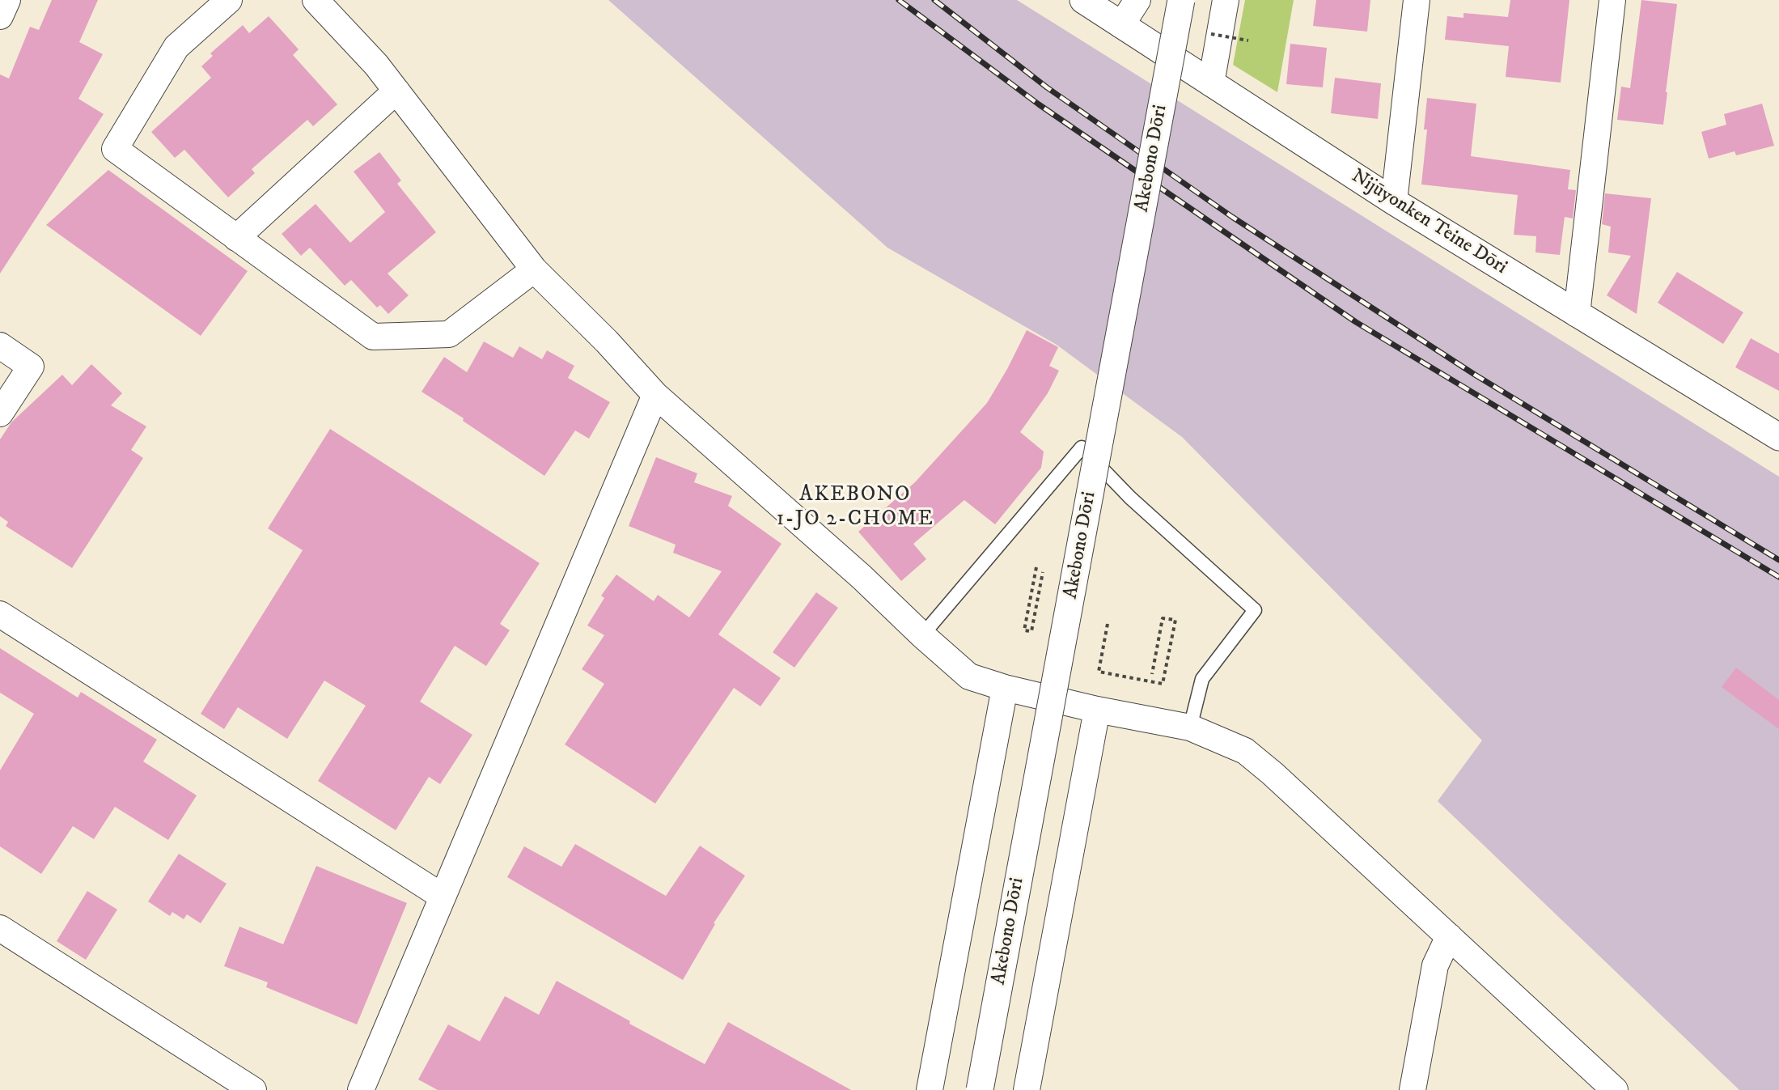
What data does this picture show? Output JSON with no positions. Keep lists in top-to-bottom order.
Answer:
{
  "streets": {
    "street": ["Akebono Dōri", "Nijūyonken Teine Dōri"]
  },
  "districts": ["AKEBONO 1-JO 2-CHOME"]
}
